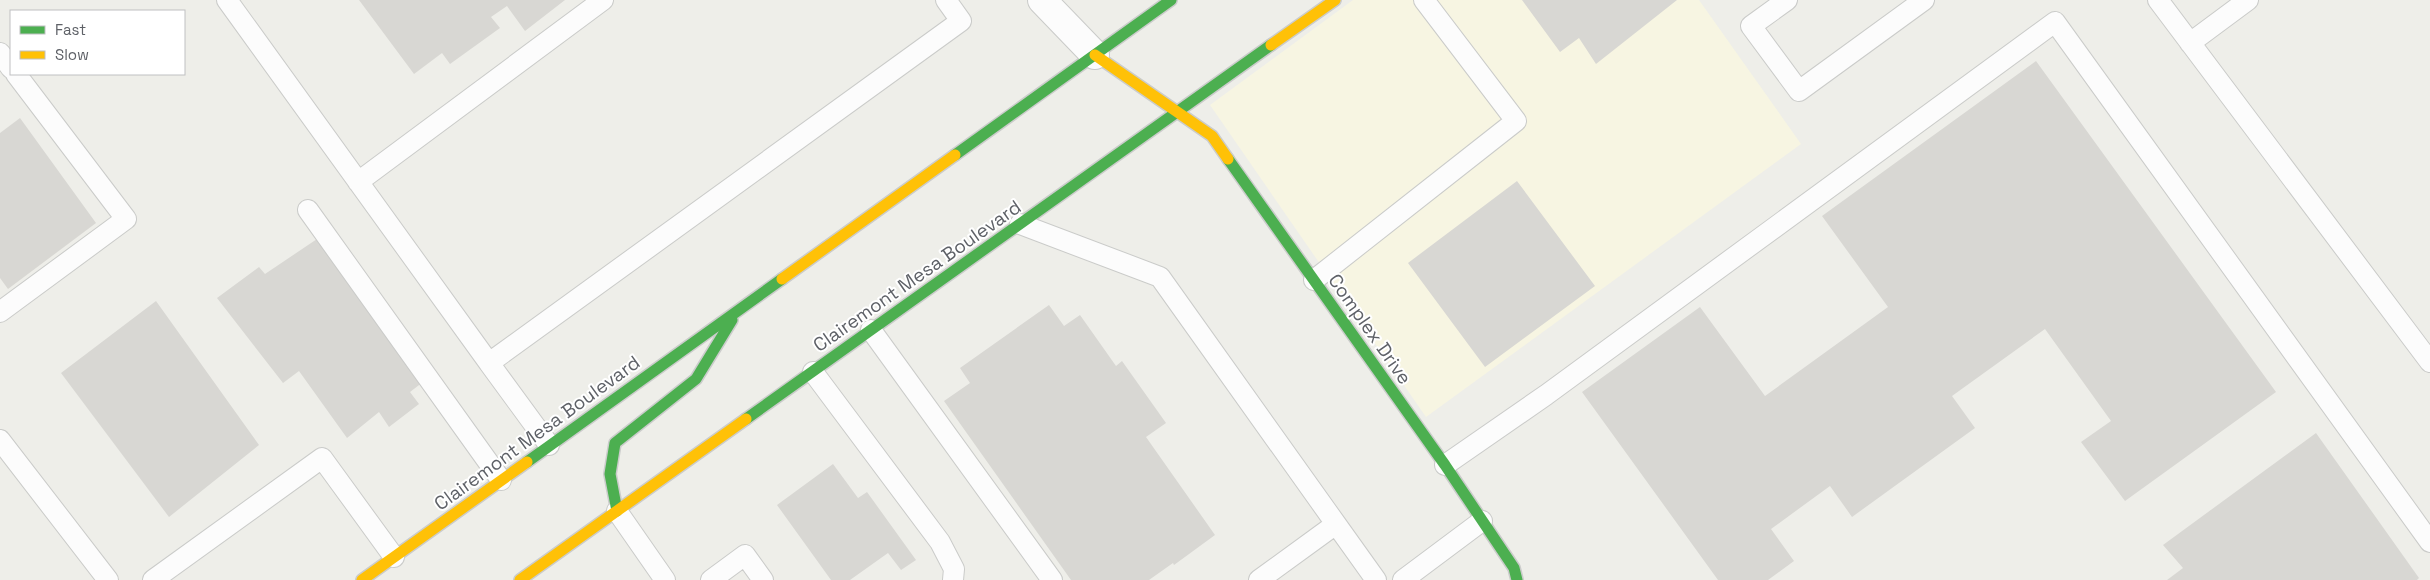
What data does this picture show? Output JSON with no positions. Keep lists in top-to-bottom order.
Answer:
{
  "streets": {
    "main road": ["Clairemont Mesa Boulevard", "Complex Drive"]
  },
  "crossings": [
    ["Clairemont Mesa Boulevard", "Complex Drive"]
  ],
  "legend": ["Fast", "Slow"]
}
